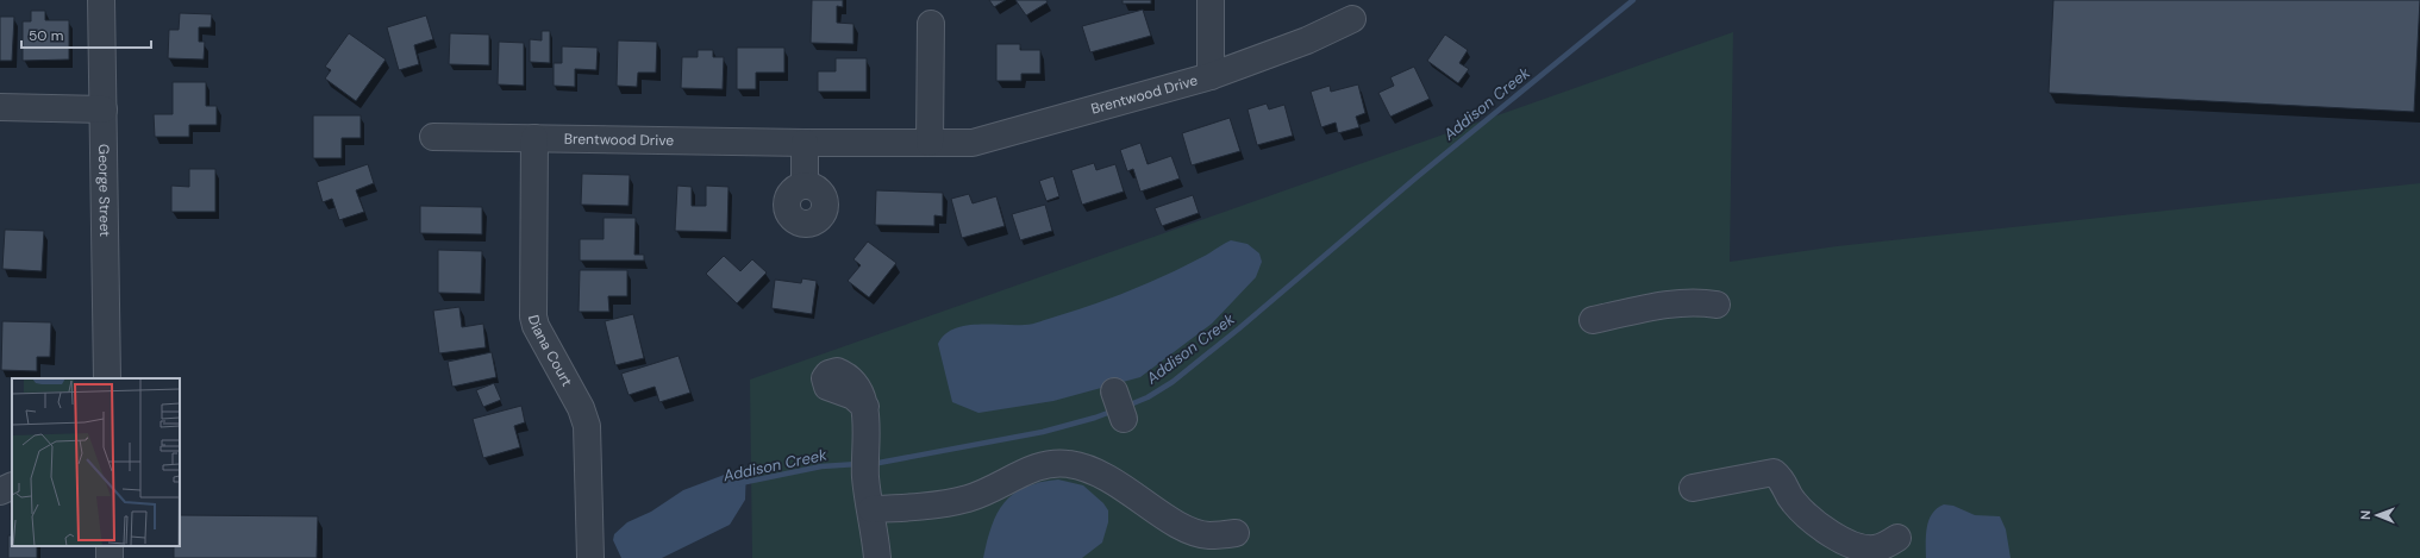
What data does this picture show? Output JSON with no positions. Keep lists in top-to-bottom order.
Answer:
{
  "streets": {
    "street": ["Brentwood Drive", "George Street", "Diana Court"]
  },
  "crossings": [
    ["Brentwood Drive", "Diana Court"]
  ],
  "water": ["Addison Creek"],
  "scale_bar": "50 m",
  "north": "left"
}
